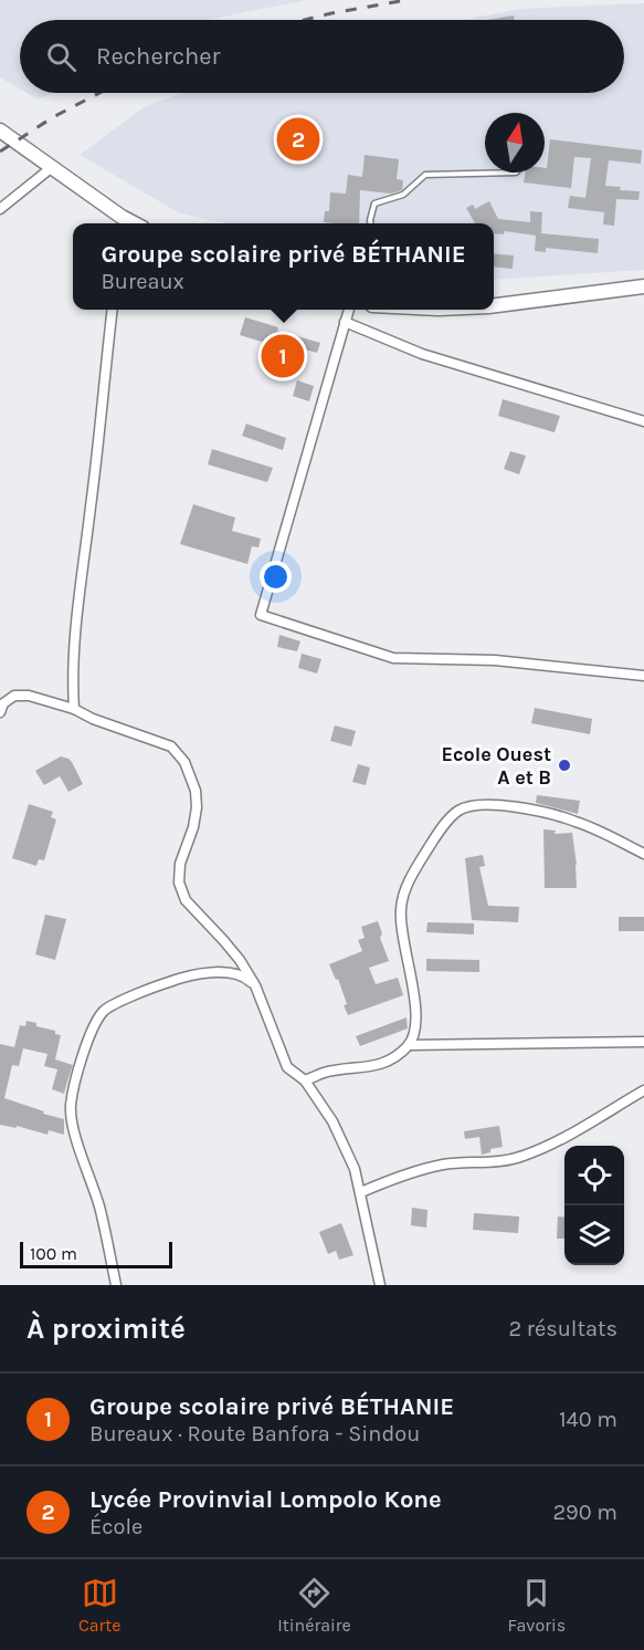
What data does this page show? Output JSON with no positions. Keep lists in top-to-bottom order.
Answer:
{
  "places": ["Ecole Ouest A et B"],
  "scale_bar": "100 m",
  "north": "top",
  "page": {
    "search": "Rechercher",
    "pins": ["2", "1"],
    "popup": ["Groupe scolaire privé BÉTHANIE", "Bureaux"],
    "scale": "100 m",
    "heading": ["À proximité", "2 résultats"],
    "list": [
      {
        "mark": "1",
        "name": "Groupe scolaire privé BÉTHANIE",
        "note": "Bureaux · Route Banfora - Sindou",
        "value": "140 m"
      },
      {
        "mark": "2",
        "name": "Lycée Provinvial Lompolo Kone",
        "note": "École",
        "value": "290 m"
      }
    ],
    "nav": ["Carte", "Itinéraire", "Favoris"]
  }
}
